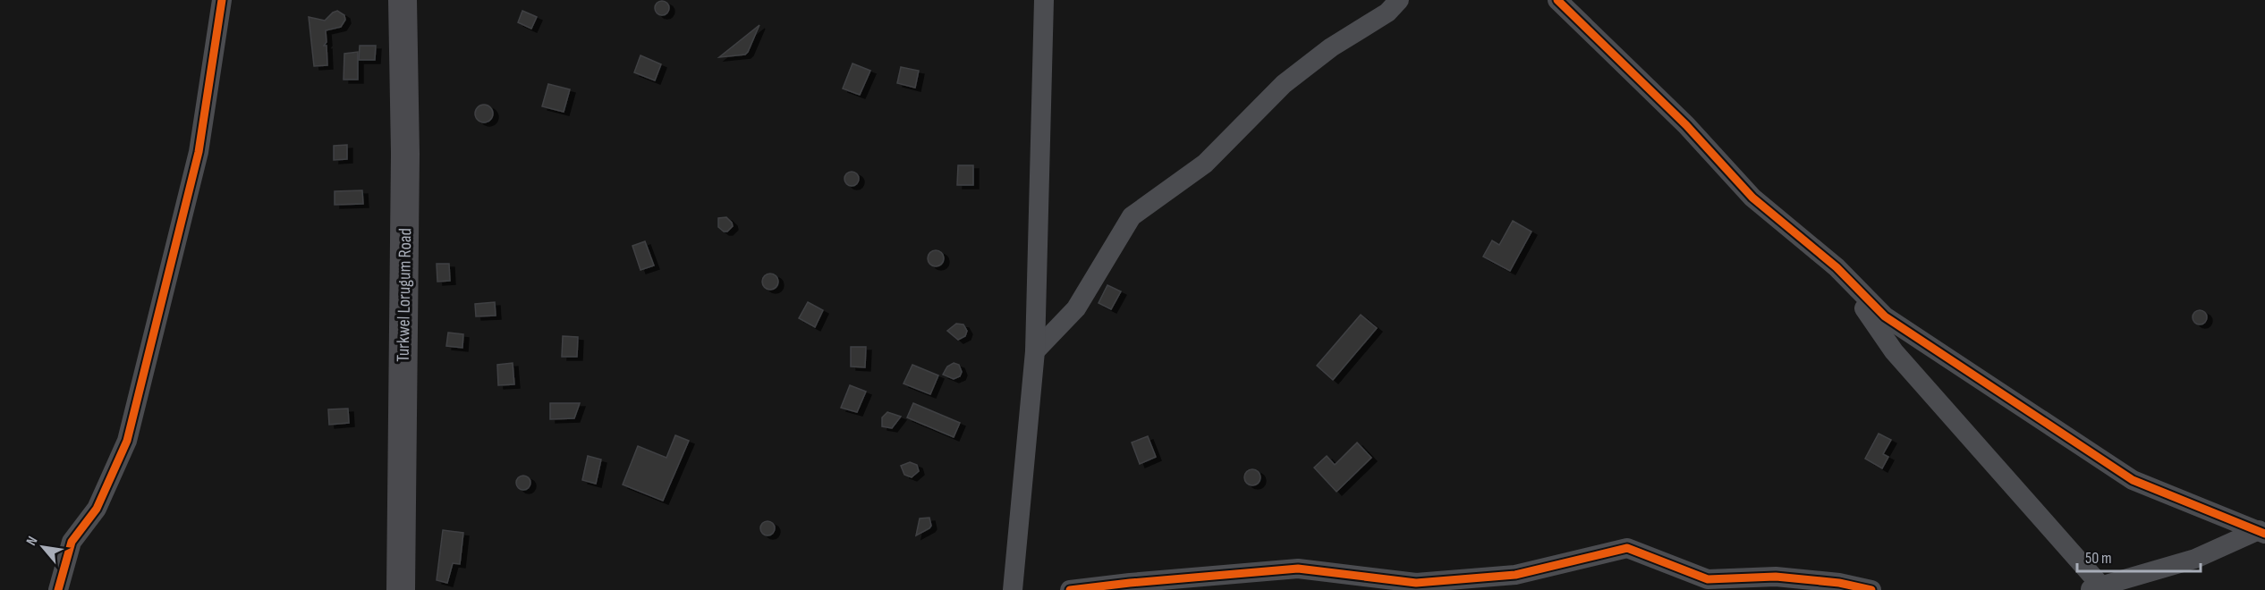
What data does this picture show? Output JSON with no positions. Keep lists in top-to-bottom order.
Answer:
{
  "streets": {
    "main road": ["Turkwel Lorugum Road"]
  },
  "scale_bar": "50 m",
  "north": "top left"
}
